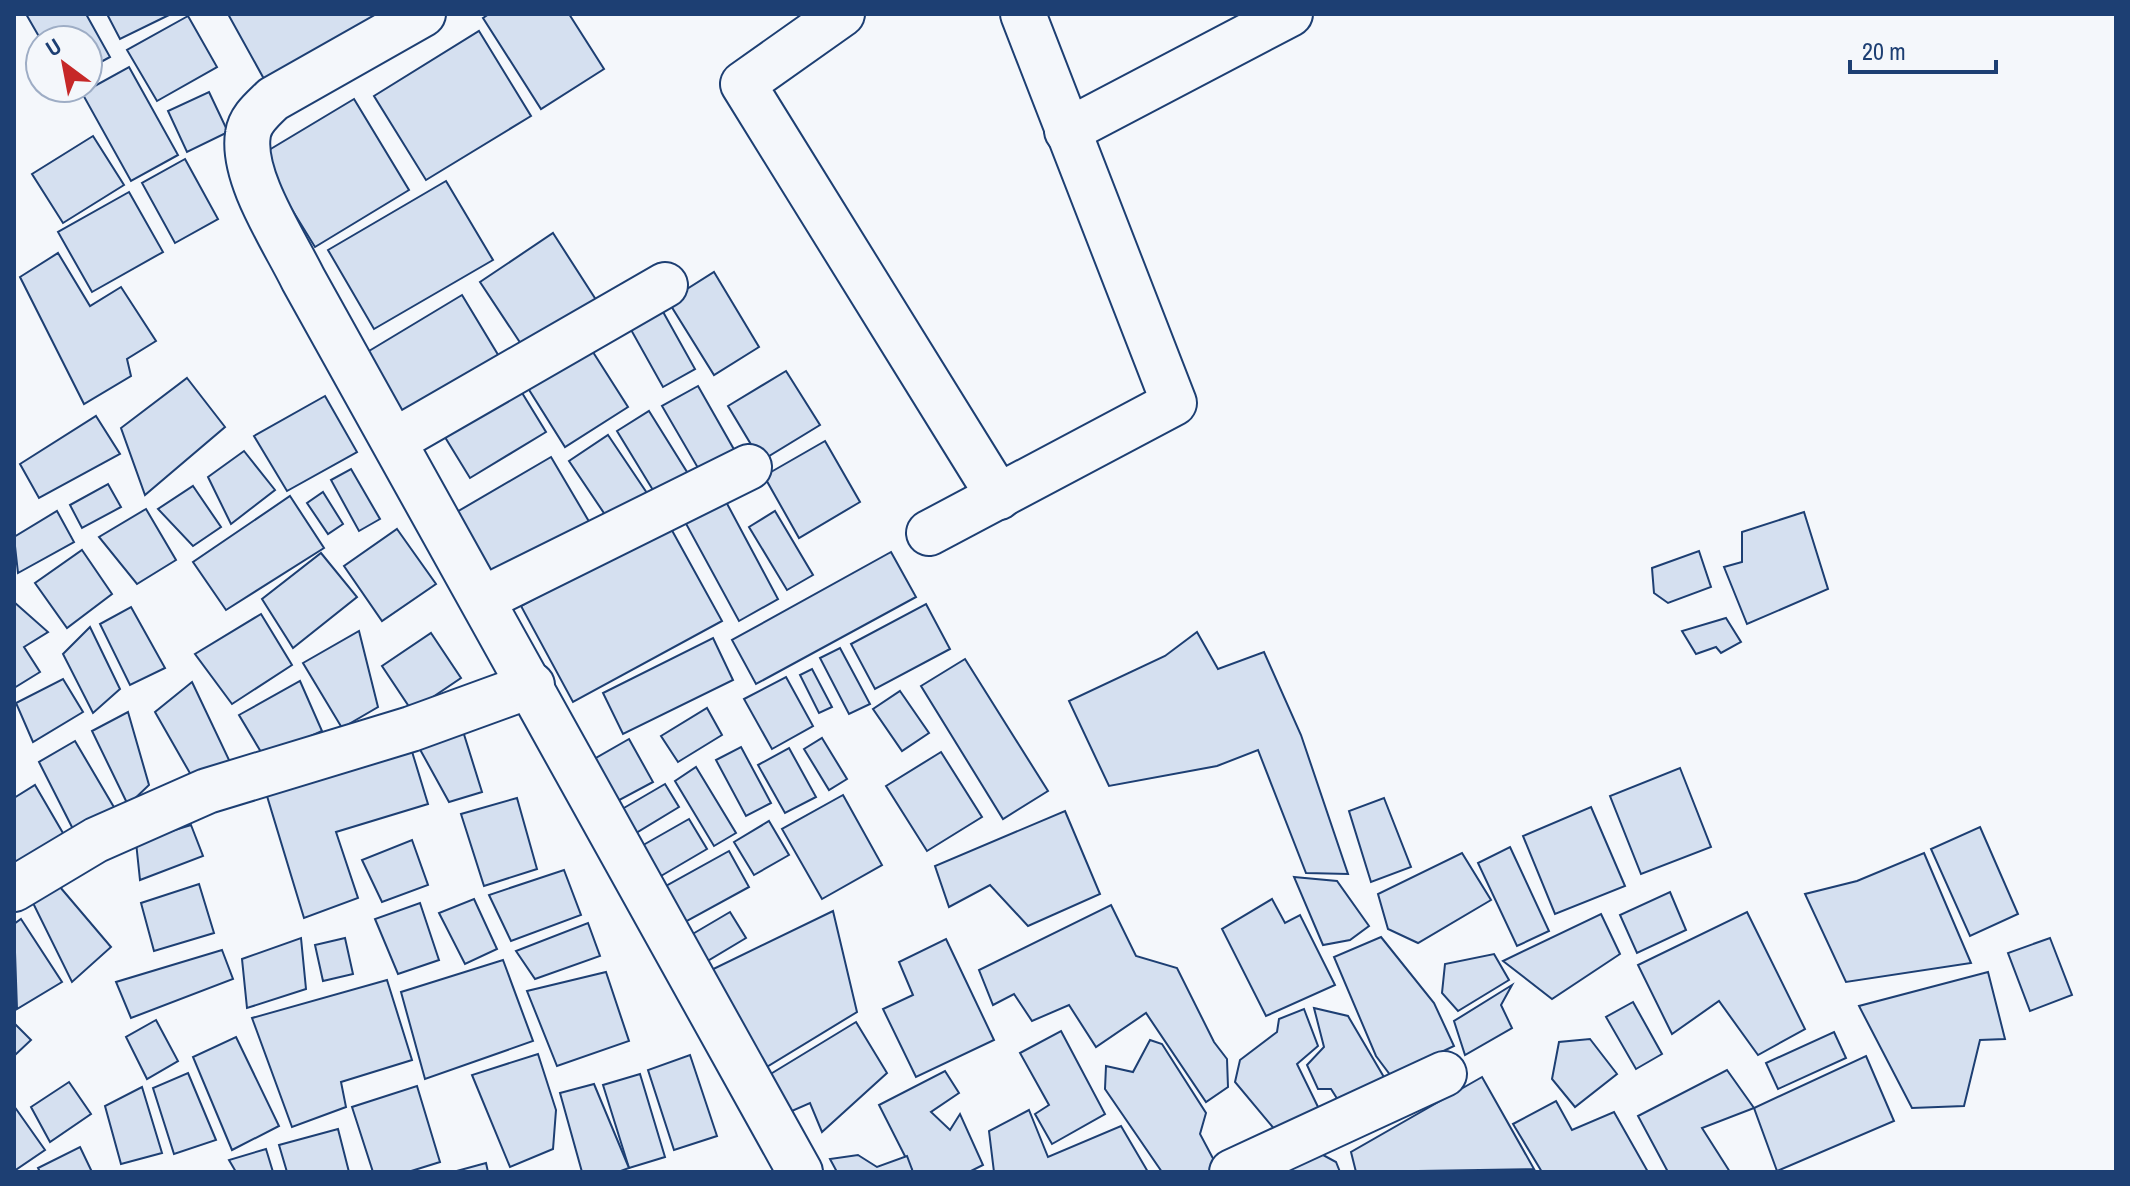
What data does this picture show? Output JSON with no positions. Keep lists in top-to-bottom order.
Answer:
{
  "scale_bar": "20 m",
  "north": "top left"
}
